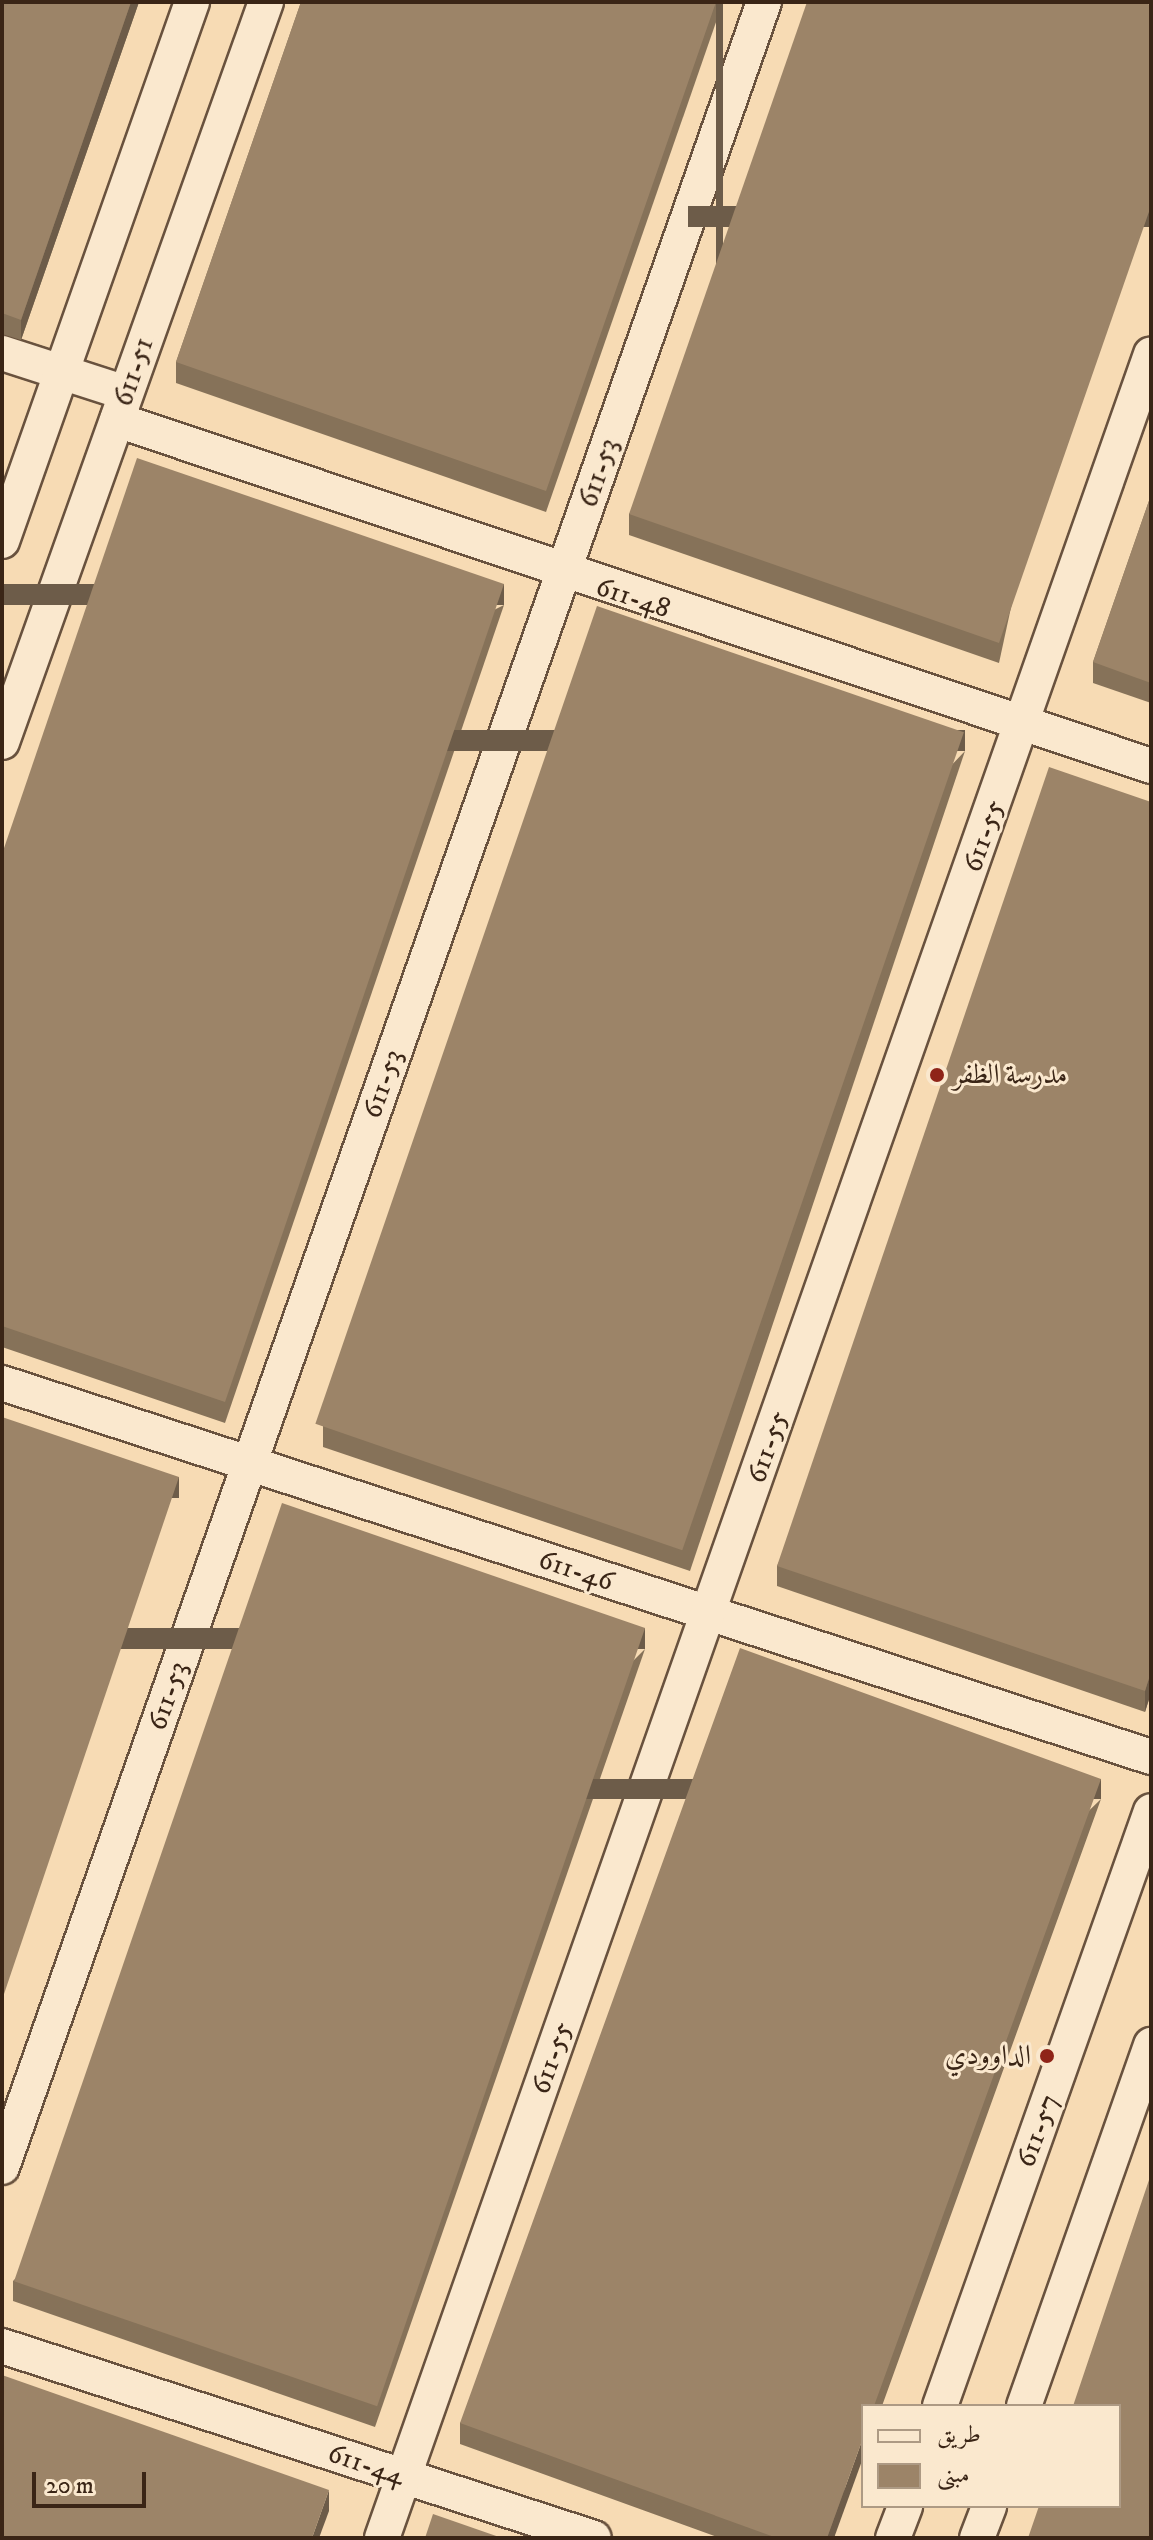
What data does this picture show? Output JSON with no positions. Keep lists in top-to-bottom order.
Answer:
{
  "streets": {
    "street": [
      "611-51",
      "611-53",
      "611-48",
      "611-55",
      "611-46",
      "611-57",
      "611-44"
    ]
  },
  "crossings": [
    ["611-51", "611-48"],
    ["611-53", "611-48"],
    ["611-53", "611-46"],
    ["611-48", "611-55"],
    ["611-55", "611-46"],
    ["611-55", "611-44"]
  ],
  "places": ["مدرسة الظفر", "الداوودي"],
  "legend": ["طريق", "مبنى"],
  "scale_bar": "20 m"
}
